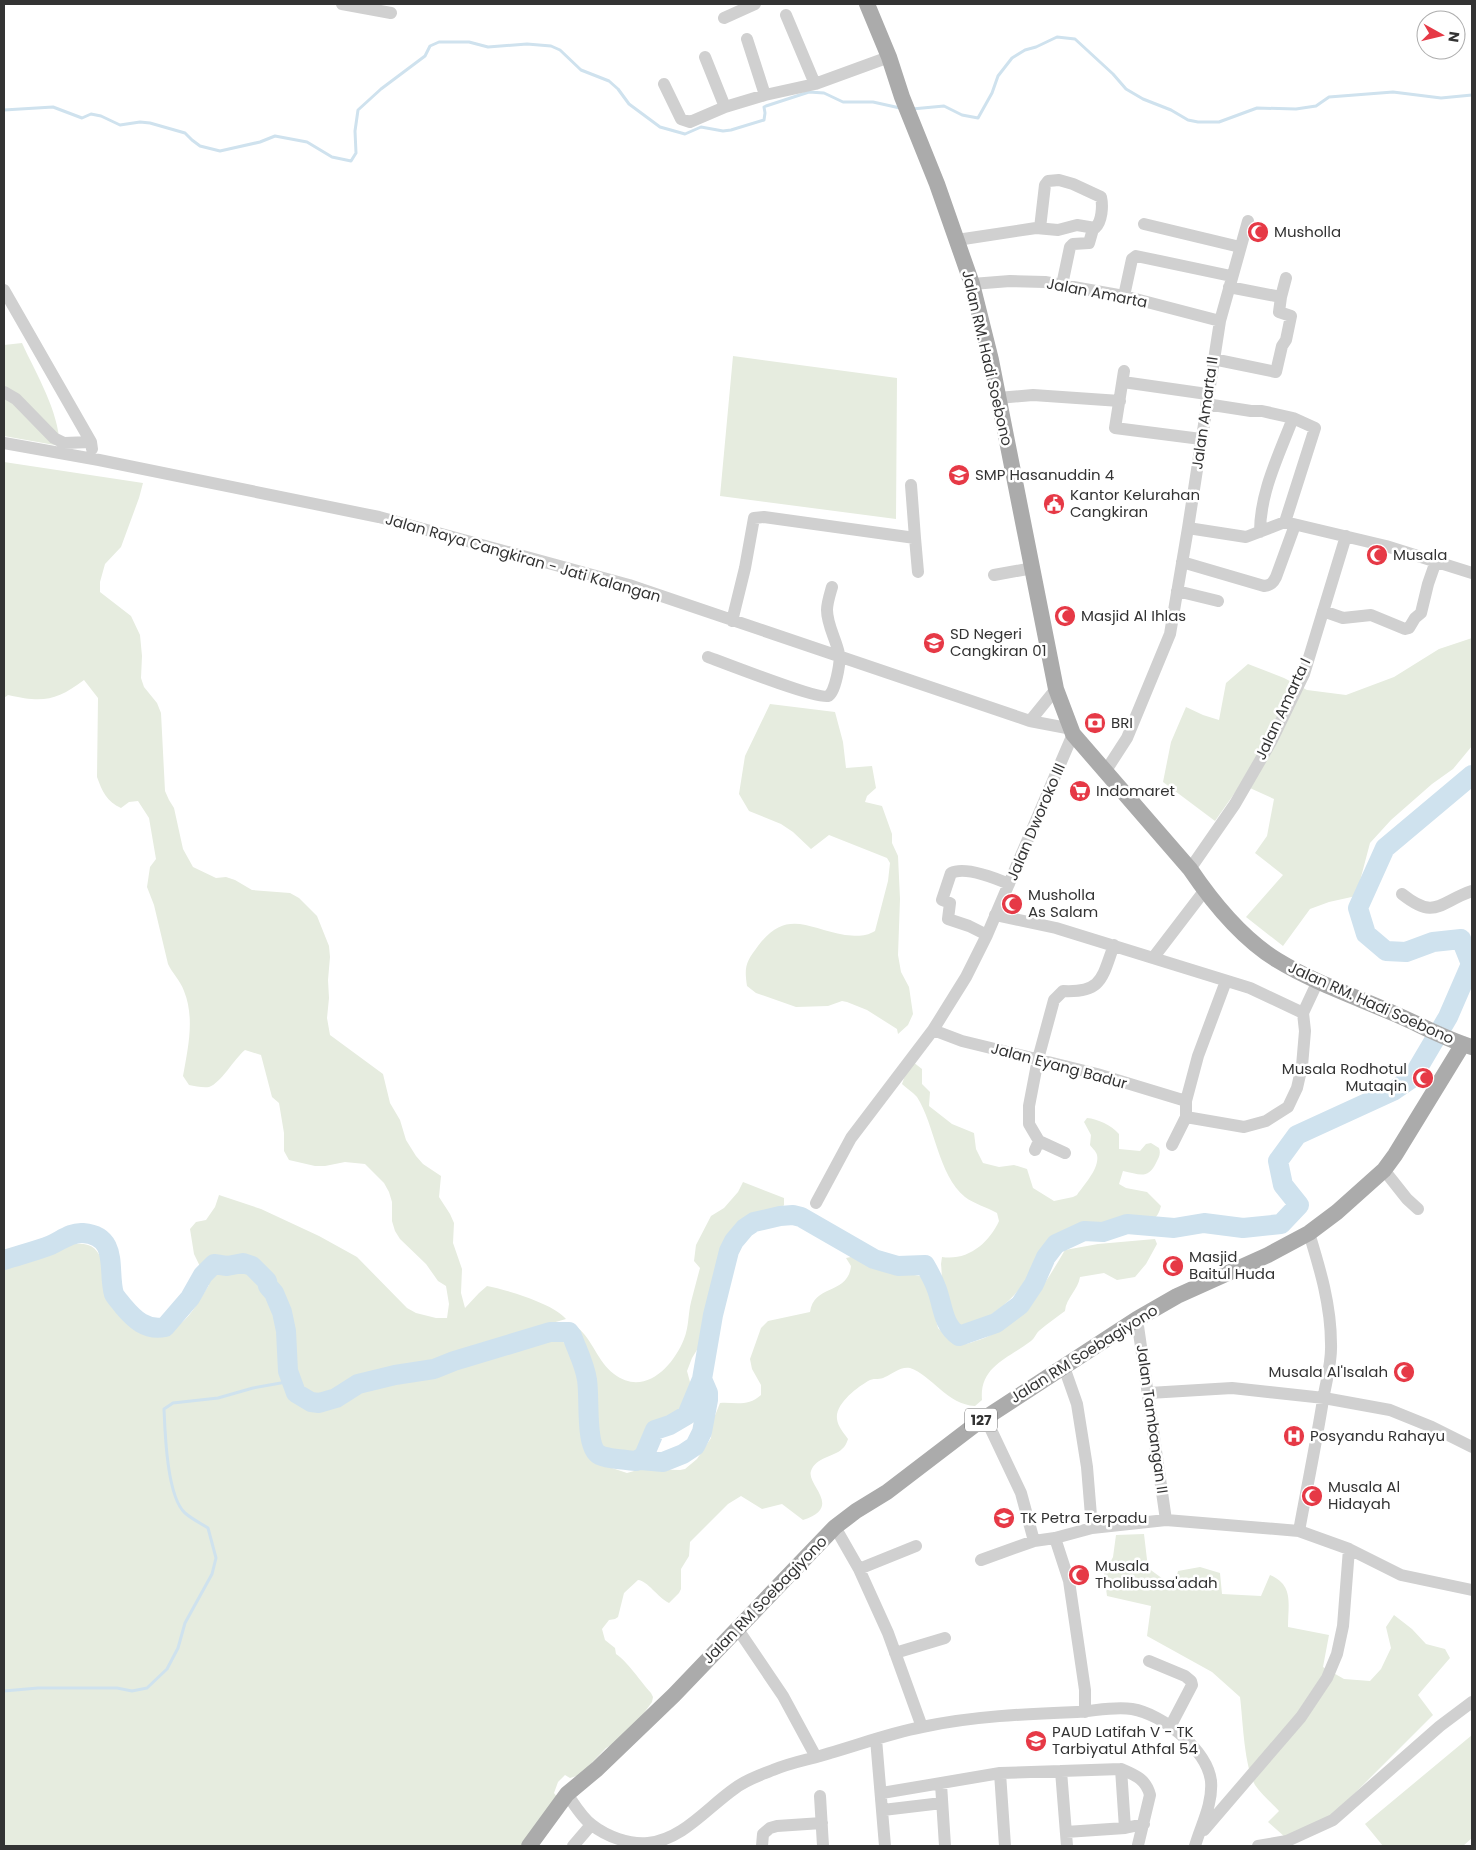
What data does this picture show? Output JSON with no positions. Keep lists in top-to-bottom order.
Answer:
{
  "streets": {
    "main road": ["Jalan RM. Hadi Soebono", "Jalan RM Soebagiyono", "127"],
    "street": [
      "Jalan Amarta",
      "Jalan Amarta II",
      "Jalan Raya Cangkiran - Jati Kalangan",
      "Jalan Amarta I",
      "Jalan Dworoko III",
      "Jalan Eyang Badur",
      "Jalan Tambangan II"
    ]
  },
  "crossings": [
    ["Jalan Amarta", "Jalan RM. Hadi Soebono"],
    ["Jalan Amarta", "Jalan Amarta II"],
    ["Jalan RM. Hadi Soebono", "Jalan Amarta II"],
    ["Jalan RM. Hadi Soebono", "Jalan Raya Cangkiran - Jati Kalangan"],
    ["Jalan RM. Hadi Soebono", "Jalan Amarta I"],
    ["Jalan RM. Hadi Soebono", "Jalan Dworoko III"],
    ["Jalan RM. Hadi Soebono", "Jalan RM Soebagiyono"],
    ["Jalan Raya Cangkiran - Jati Kalangan", "Jalan Dworoko III"],
    ["Jalan Dworoko III", "Jalan Eyang Badur"],
    ["Jalan RM Soebagiyono", "Jalan Tambangan II"]
  ],
  "places": {
    "mosque": [
      "Musholla",
      "Musala",
      "Masjid Al Ihlas",
      "Musholla As Salam",
      "Musala Rodhotul Mutaqin",
      "Masjid Baitul Huda",
      "Musala Al'Isalah",
      "Musala Al Hidayah",
      "Musala Tholibussa'adah"
    ],
    "school or university": [
      "SMP Hasanuddin 4",
      "SD Negeri Cangkiran 01",
      "TK Petra Terpadu",
      "PAUD Latifah V - TK Tarbiyatul Athfal 54"
    ],
    "public building": ["Kantor Kelurahan Cangkiran"],
    "bank": ["BRI"],
    "supermarket": ["Indomaret"],
    "hospital": ["Posyandu Rahayu"]
  },
  "north": "right"
}
